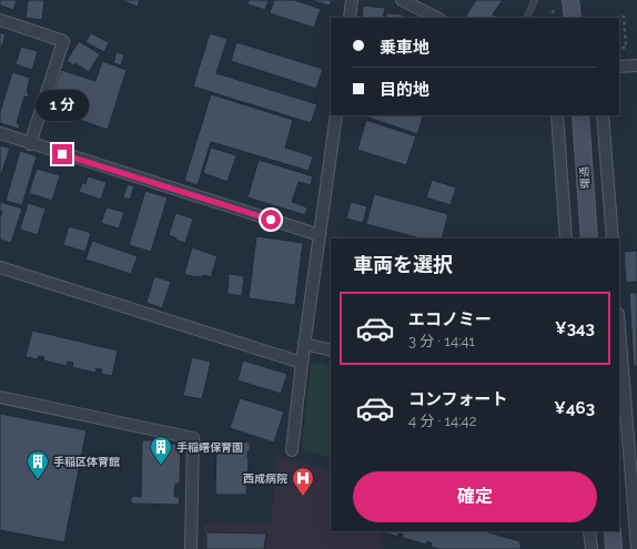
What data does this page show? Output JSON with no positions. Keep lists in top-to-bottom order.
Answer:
{
  "streets": {
    "street": ["曙通"]
  },
  "places": {
    "building": ["手稲曙保育園", "手稲区体育館"],
    "hospital": ["西成病院"]
  },
  "page": {
    "banner": ["乗車地", "目的地"],
    "bubble": "1 分",
    "heading": "車両を選択",
    "list": [
      {
        "name": "エコノミー",
        "note": "3 分 · 14:41",
        "value": "¥343"
      },
      {
        "name": "コンフォート",
        "note": "4 分 · 14:42",
        "value": "¥463"
      }
    ],
    "buttons": "確定"
  }
}
